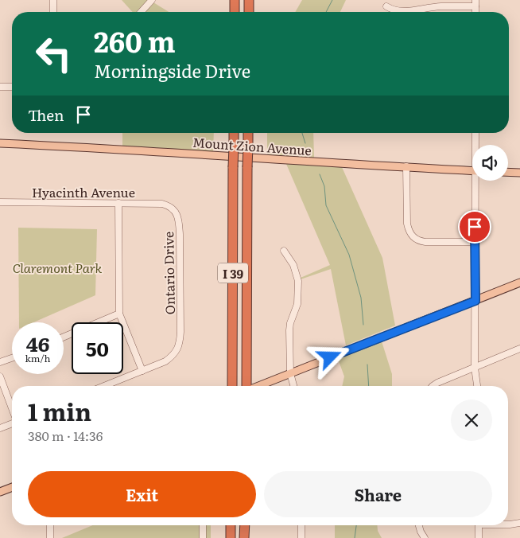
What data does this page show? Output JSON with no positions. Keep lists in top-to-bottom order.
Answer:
{
  "streets": {
    "highway": ["I 39"],
    "main road": ["Mount Zion Avenue"],
    "street": ["Hyacinth Avenue", "Ontario Drive"]
  },
  "crossings": [
    ["Hyacinth Avenue", "Ontario Drive"]
  ],
  "parks": ["Claremont Park"],
  "page": {
    "turn": ["260 m", "Morningside Drive"],
    "then": "Then",
    "speed": "46 km/h",
    "limit": "50",
    "heading": ["1 min", "380 m · 14:36"],
    "buttons": ["Exit", "Share"]
  }
}
